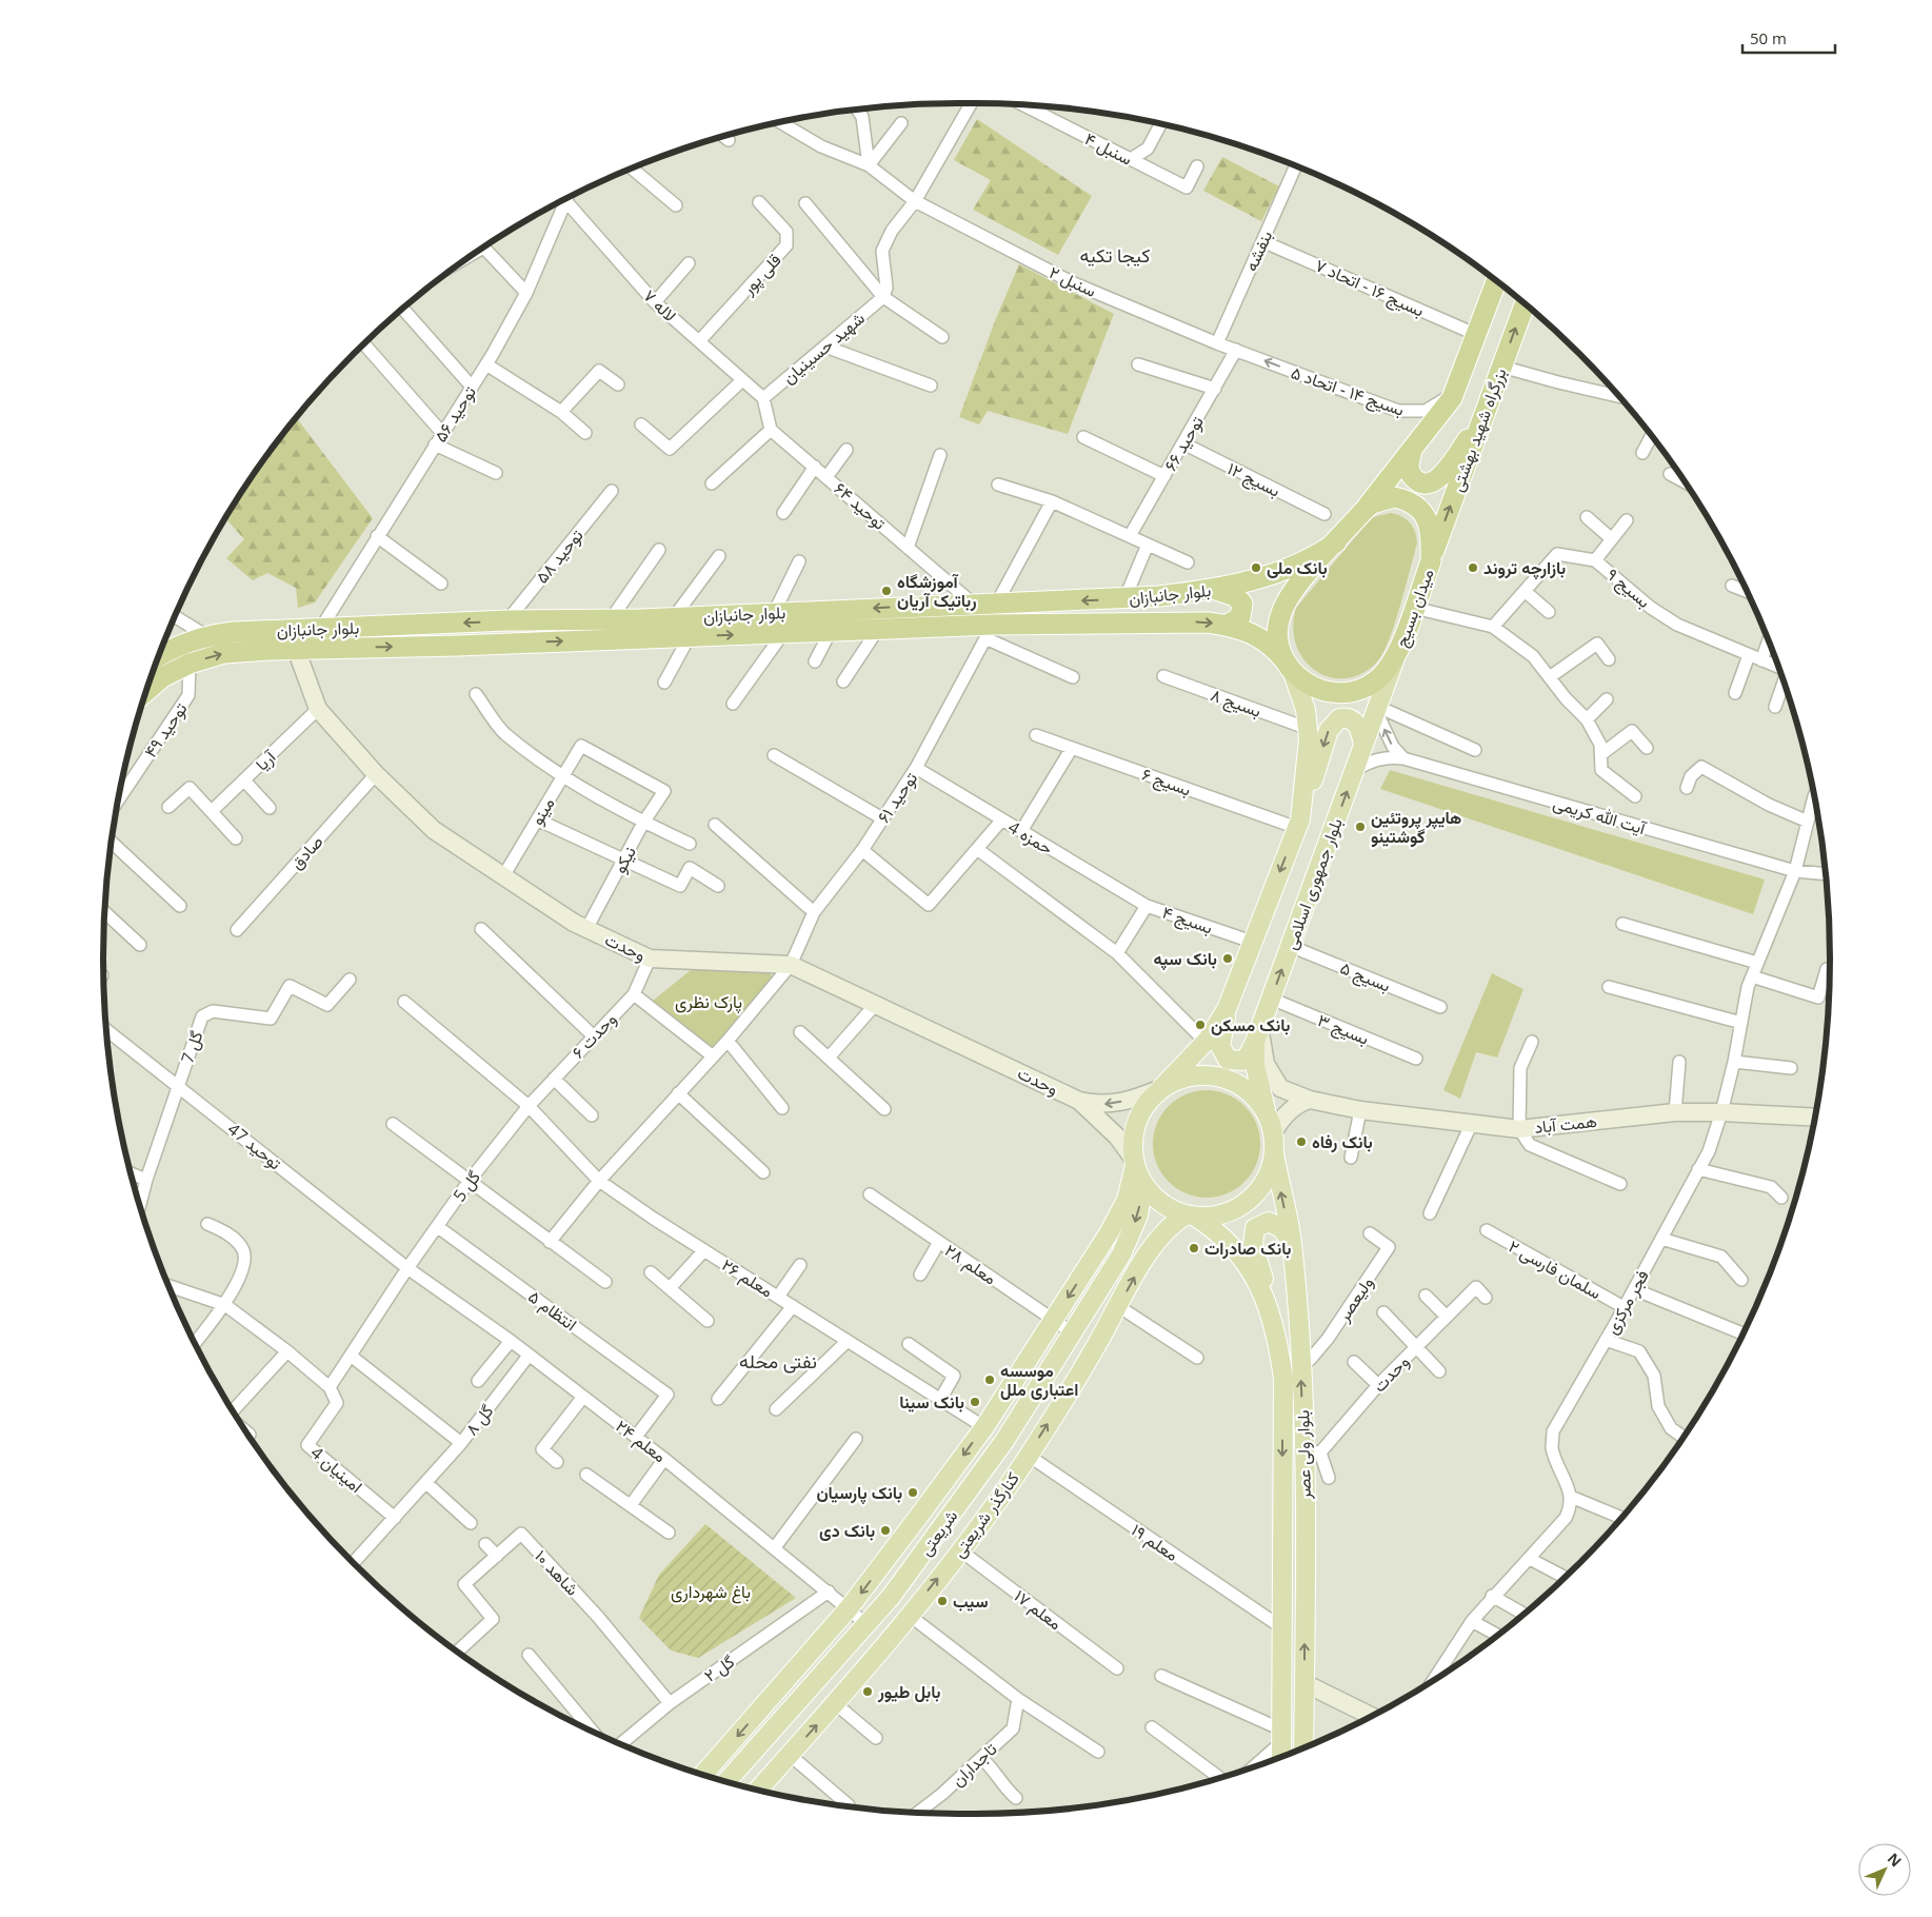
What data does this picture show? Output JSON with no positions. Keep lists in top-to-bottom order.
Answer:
{
  "streets": {
    "highway": ["بزرگراه شهید بهشتی", "بلوار جانبازان", "میدان بسیج"],
    "main road": [
      "بلوار جمهوری اسلامی",
      "وحدت",
      "همت آباد",
      "بلوار ولی عصر",
      "کنارگذر شریعتی",
      "شریعتی"
    ],
    "street": [
      "سنبل ۴",
      "بنفشه",
      "قلی پور",
      "سنبل ۲",
      "بسیج ۱۶ - اتحاد ۷",
      "لاله ۷",
      "شهید حسینیان",
      "بسیج ۱۴ - اتحاد ۵",
      "توحید ۵۶",
      "توحید ۶۶",
      "بسیج ۱۲",
      "توحید ۶۴",
      "توحید ۵۸",
      "بسیج ۹",
      "بسیج ۸",
      "توحید ۴۹",
      "آریا",
      "بسیج ۶",
      "توحید ۶۱",
      "مینو",
      "آیت الله کریمی",
      "حمزه 4",
      "صادق",
      "نیکو",
      "بسیج ۴",
      "بسیج ۵",
      "بسیج ۳",
      "وحدت ۶",
      "گل 7",
      "توحید 47",
      "گل 5",
      "معلم ۲۸",
      "سلمان فارسی ۲",
      "معلم ۲۶",
      "ولیعصر",
      "فجر مرکزی",
      "انتظام ۵",
      "گل ۸",
      "معلم ۲۴",
      "امینیان 4",
      "معلم ۱۹",
      "شاهد ۱۰",
      "معلم ۱۷",
      "گل ۲",
      "تاجداران"
    ]
  },
  "crossings": [
    ["بنفشه", "سنبل ۲"],
    ["بنفشه", "بسیج ۱۶ - اتحاد ۷"],
    ["قلی پور", "لاله ۷"],
    ["سنبل ۲", "بسیج ۱۴ - اتحاد ۵"],
    ["سنبل ۲", "توحید ۶۶"],
    ["بسیج ۱۶ - اتحاد ۷", "بزرگراه شهید بهشتی"],
    ["لاله ۷", "شهید حسینیان"],
    ["بسیج ۱۴ - اتحاد ۵", "بزرگراه شهید بهشتی"],
    ["بسیج ۱۴ - اتحاد ۵", "توحید ۶۶"],
    ["توحید ۵۶", "بلوار جانبازان"],
    ["بزرگراه شهید بهشتی", "میدان بسیج"],
    ["توحید ۶۶", "بسیج ۱۲"],
    ["توحید ۶۴", "بلوار جانبازان"],
    ["توحید ۵۸", "بلوار جانبازان"],
    ["بلوار جانبازان", "میدان بسیج"],
    ["بلوار جانبازان", "توحید ۴۹"],
    ["بلوار جانبازان", "توحید ۶۱"],
    ["بلوار جانبازان", "بلوار جمهوری اسلامی"],
    ["بلوار جانبازان", "وحدت"],
    ["میدان بسیج", "بلوار جمهوری اسلامی"],
    ["بسیج ۸", "بلوار جمهوری اسلامی"],
    ["آریا", "وحدت"],
    ["بسیج ۶", "بلوار جمهوری اسلامی"],
    ["توحید ۶۱", "حمزه 4"],
    ["توحید ۶۱", "وحدت"],
    ["توحید ۶۱", "معلم ۲۶"],
    ["مینو", "نیکو"],
    ["مینو", "وحدت"],
    ["آیت الله کریمی", "بلوار جمهوری اسلامی"],
    ["آیت الله کریمی", "فجر مرکزی"],
    ["حمزه 4", "بسیج ۴"],
    ["صادق", "وحدت"],
    ["نیکو", "وحدت"],
    ["بلوار جمهوری اسلامی", "بسیج ۴"],
    ["بلوار جمهوری اسلامی", "وحدت"],
    ["بلوار جمهوری اسلامی", "بسیج ۵"],
    ["بلوار جمهوری اسلامی", "بسیج ۳"],
    ["بلوار جمهوری اسلامی", "همت آباد"],
    ["بلوار جمهوری اسلامی", "بلوار ولی عصر"],
    ["بلوار جمهوری اسلامی", "کنارگذر شریعتی"],
    ["وحدت", "وحدت ۶"],
    ["وحدت", "بلوار ولی عصر"],
    ["وحدت", "کنارگذر شریعتی"],
    ["وحدت ۶", "گل 5"],
    ["وحدت ۶", "معلم ۲۶"],
    ["گل 7", "توحید 47"],
    ["همت آباد", "فجر مرکزی"],
    ["توحید 47", "گل 5"],
    ["توحید 47", "معلم ۲۴"],
    ["گل 5", "معلم ۲۶"],
    ["گل 5", "انتظام ۵"],
    ["گل 5", "معلم ۲۴"],
    ["گل 5", "امینیان 4"],
    ["معلم ۲۸", "شریعتی"],
    ["سلمان فارسی ۲", "فجر مرکزی"],
    ["ولیعصر", "بلوار ولی عصر"],
    ["انتظام ۵", "معلم ۲۴"],
    ["گل ۸", "معلم ۲۴"],
    ["گل ۸", "امینیان 4"],
    ["معلم ۲۴", "شریعتی"],
    ["معلم ۲۴", "گل ۲"],
    ["بلوار ولی عصر", "کنارگذر شریعتی"],
    ["بلوار ولی عصر", "معلم ۱۹"],
    ["کنارگذر شریعتی", "معلم ۱۹"],
    ["کنارگذر شریعتی", "معلم ۱۷"],
    ["شاهد ۱۰", "گل ۲"]
  ],
  "one_way": ["بسیج ۱۴ - اتحاد ۵"],
  "districts": ["کیجا تکیه", "نفتی محله"],
  "parks": ["پارک نظری", "باغ شهرداری"],
  "places": [
    "بانک ملی",
    "بازارچه تروند",
    "آموزشگاه رباتیک آریان",
    "هایپر پروتئین گوشتینو",
    "بانک سپه",
    "بانک مسکن",
    "بانک رفاه",
    "بانک صادرات",
    "موسسه اعتباری ملل",
    "بانک سینا",
    "بانک پارسیان",
    "بانک دی",
    "سیب",
    "بابل طیور"
  ],
  "scale_bar": "50 m",
  "north": "top right"
}
